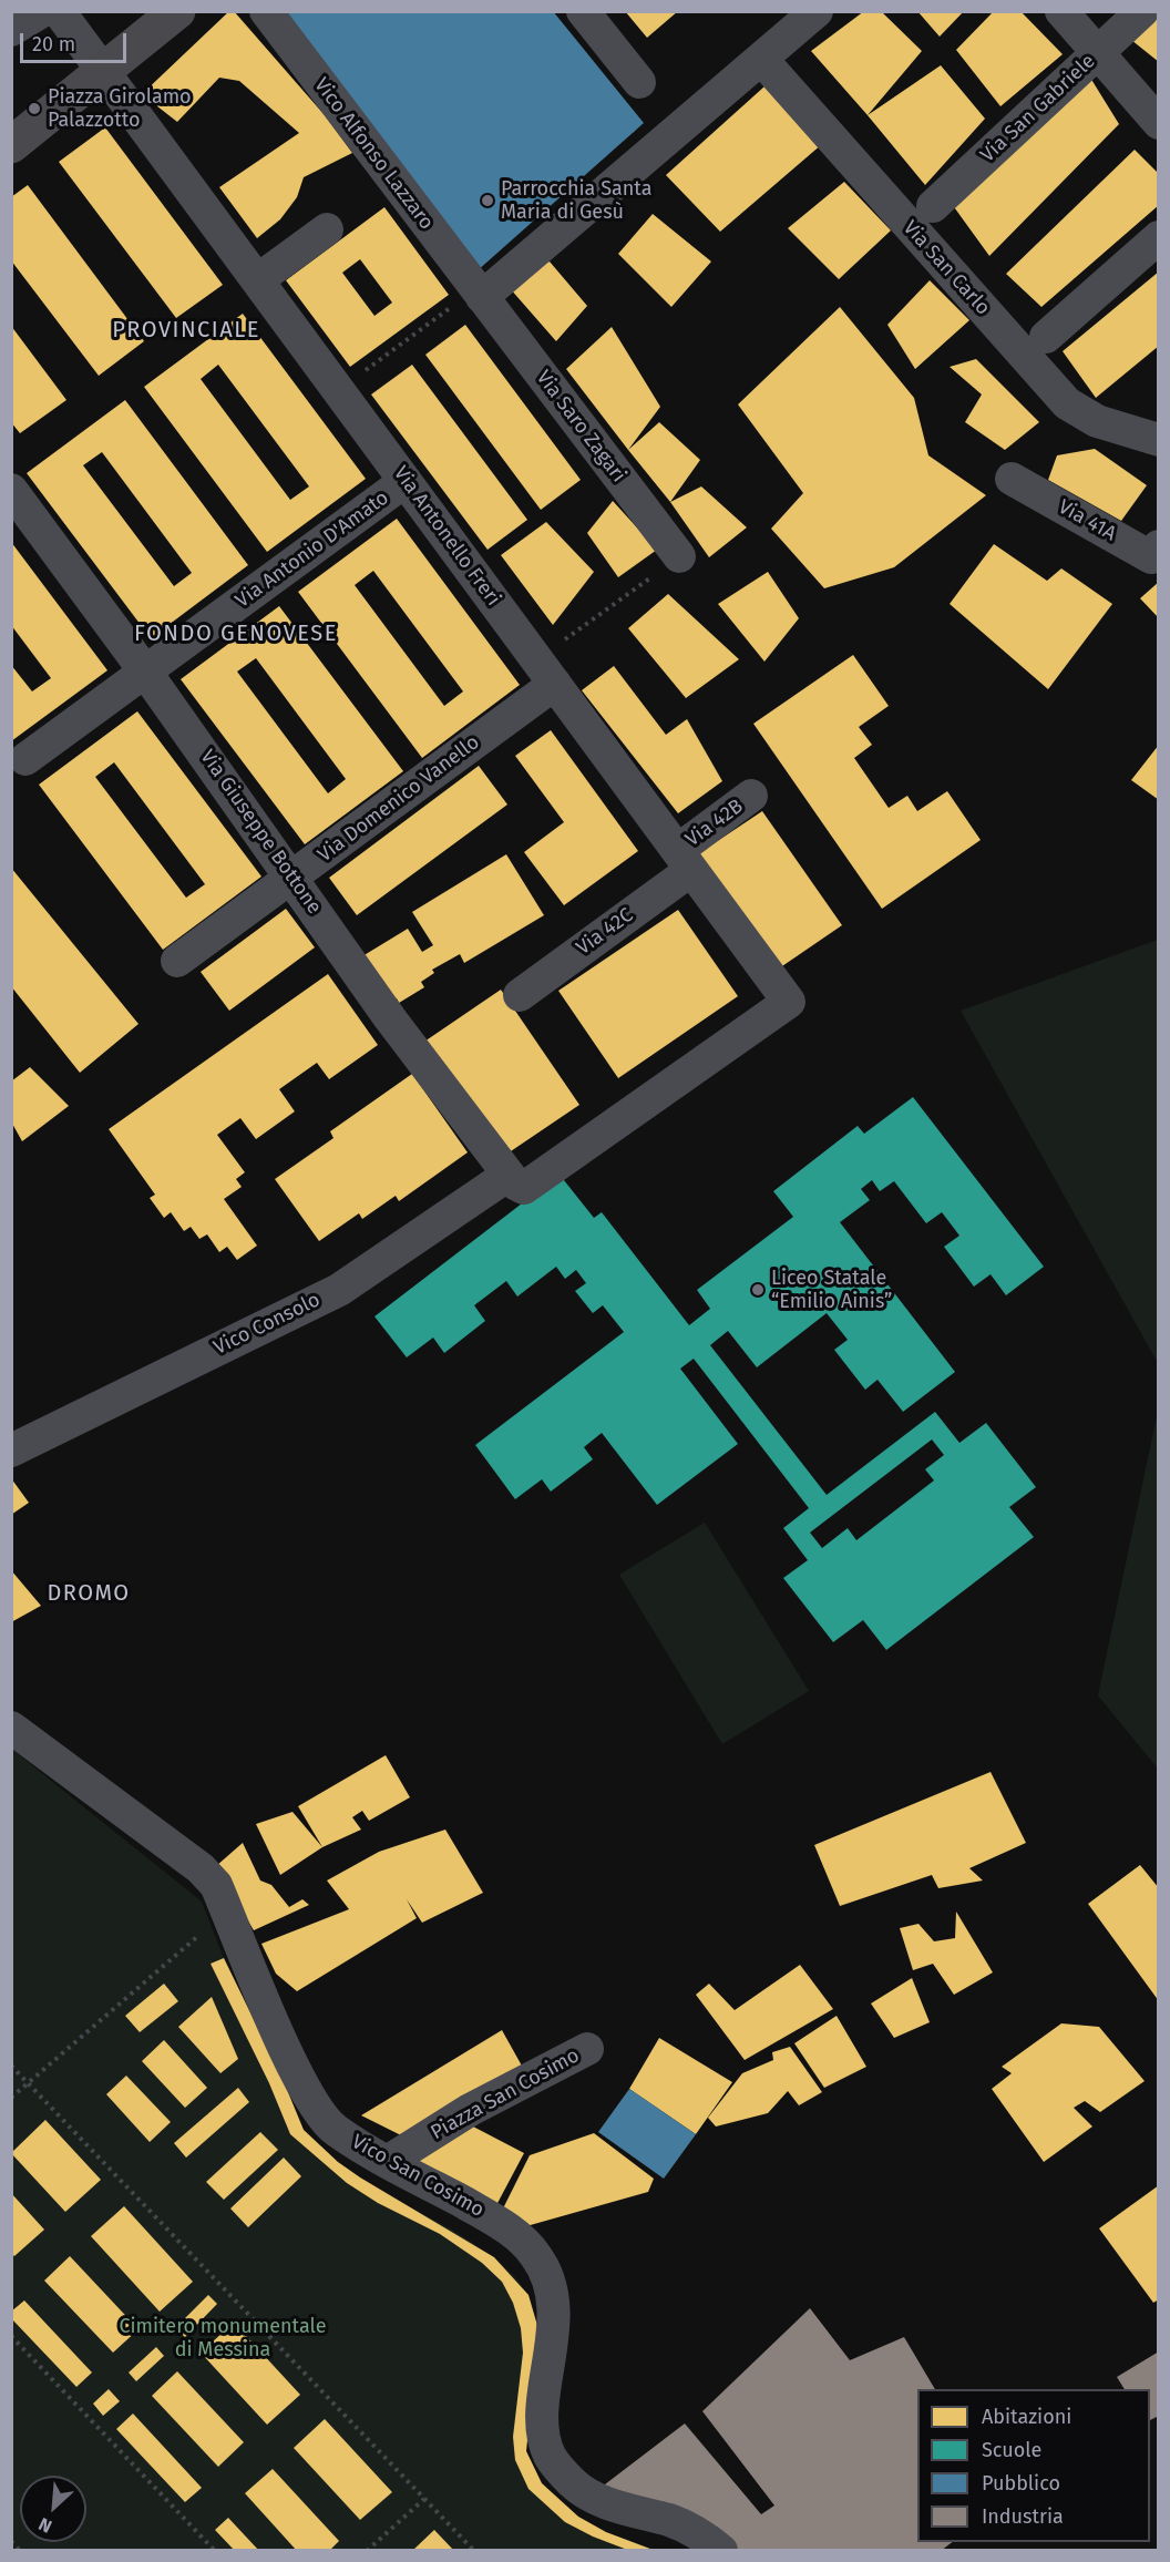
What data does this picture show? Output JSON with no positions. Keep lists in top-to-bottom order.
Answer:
{
  "streets": {
    "street": [
      "Via San Gabriele",
      "Vico Alfonso Lazzaro",
      "Via San Carlo",
      "Via Saro Zagari",
      "Via 41A",
      "Via Antonello Freri",
      "Via Antonio D'Amato",
      "Via Domenico Vanello",
      "Via 42B",
      "Via Giuseppe Bottone",
      "Via 42C",
      "Vico Consolo",
      "Piazza San Cosimo",
      "Vico San Cosimo"
    ]
  },
  "crossings": [
    ["Vico Alfonso Lazzaro", "Via Saro Zagari"],
    ["Via Antonello Freri", "Via Antonio D'Amato"],
    ["Via Antonello Freri", "Via Domenico Vanello"],
    ["Via Antonello Freri", "Via 42B"],
    ["Via Antonello Freri", "Via Giuseppe Bottone"],
    ["Via Antonello Freri", "Via 42C"],
    ["Via Antonello Freri", "Vico Consolo"],
    ["Via Antonio D'Amato", "Via Giuseppe Bottone"],
    ["Via Domenico Vanello", "Via Giuseppe Bottone"],
    ["Via 42B", "Via 42C"],
    ["Via Giuseppe Bottone", "Vico Consolo"],
    ["Piazza San Cosimo", "Vico San Cosimo"]
  ],
  "districts": ["PROVINCIALE", "FONDO GENOVESE", "DROMO"],
  "parks": ["Cimitero monumentale di Messina"],
  "places": ["Piazza Girolamo Palazzotto", "Parrocchia Santa Maria di Gesù", "Liceo Statale “Emilio Ainis”"],
  "legend": [
    "Abitazioni",
    "Scuole",
    "Pubblico",
    "Industria"
  ],
  "scale_bar": "20 m",
  "north": "bottom left"
}
